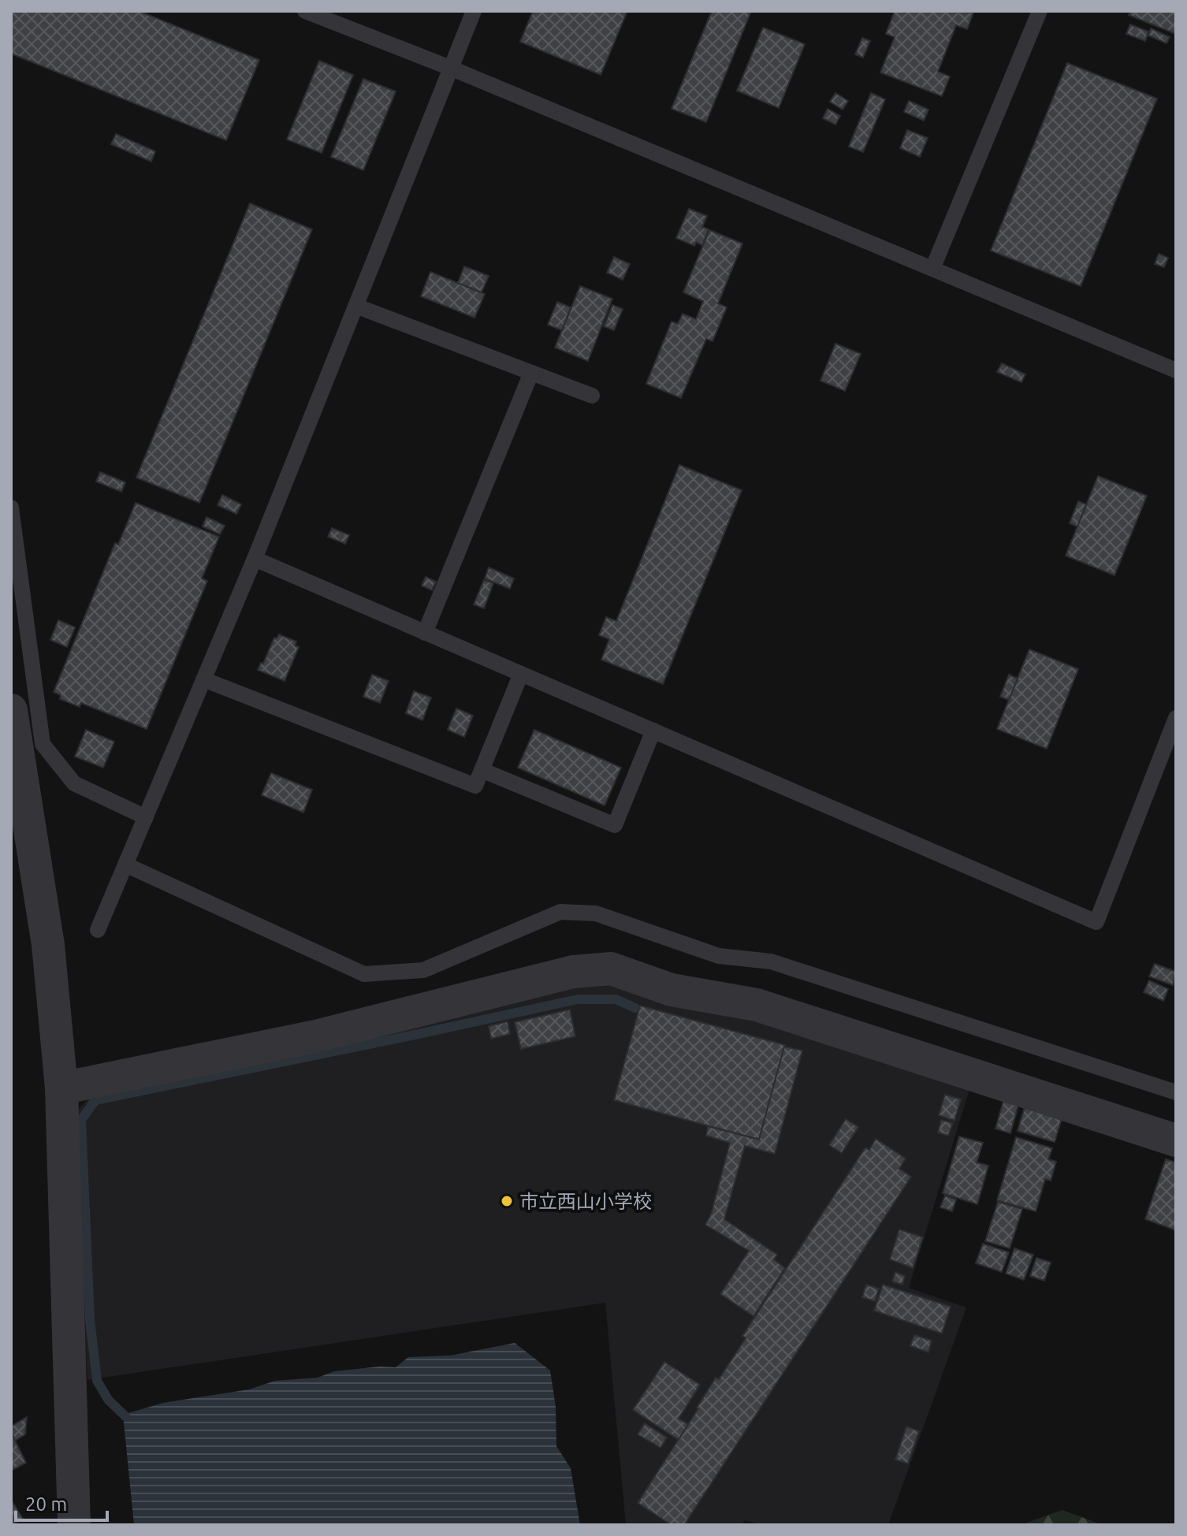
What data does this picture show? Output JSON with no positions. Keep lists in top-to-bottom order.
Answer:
{
  "places": ["市立西山小学校"],
  "scale_bar": "20 m"
}
